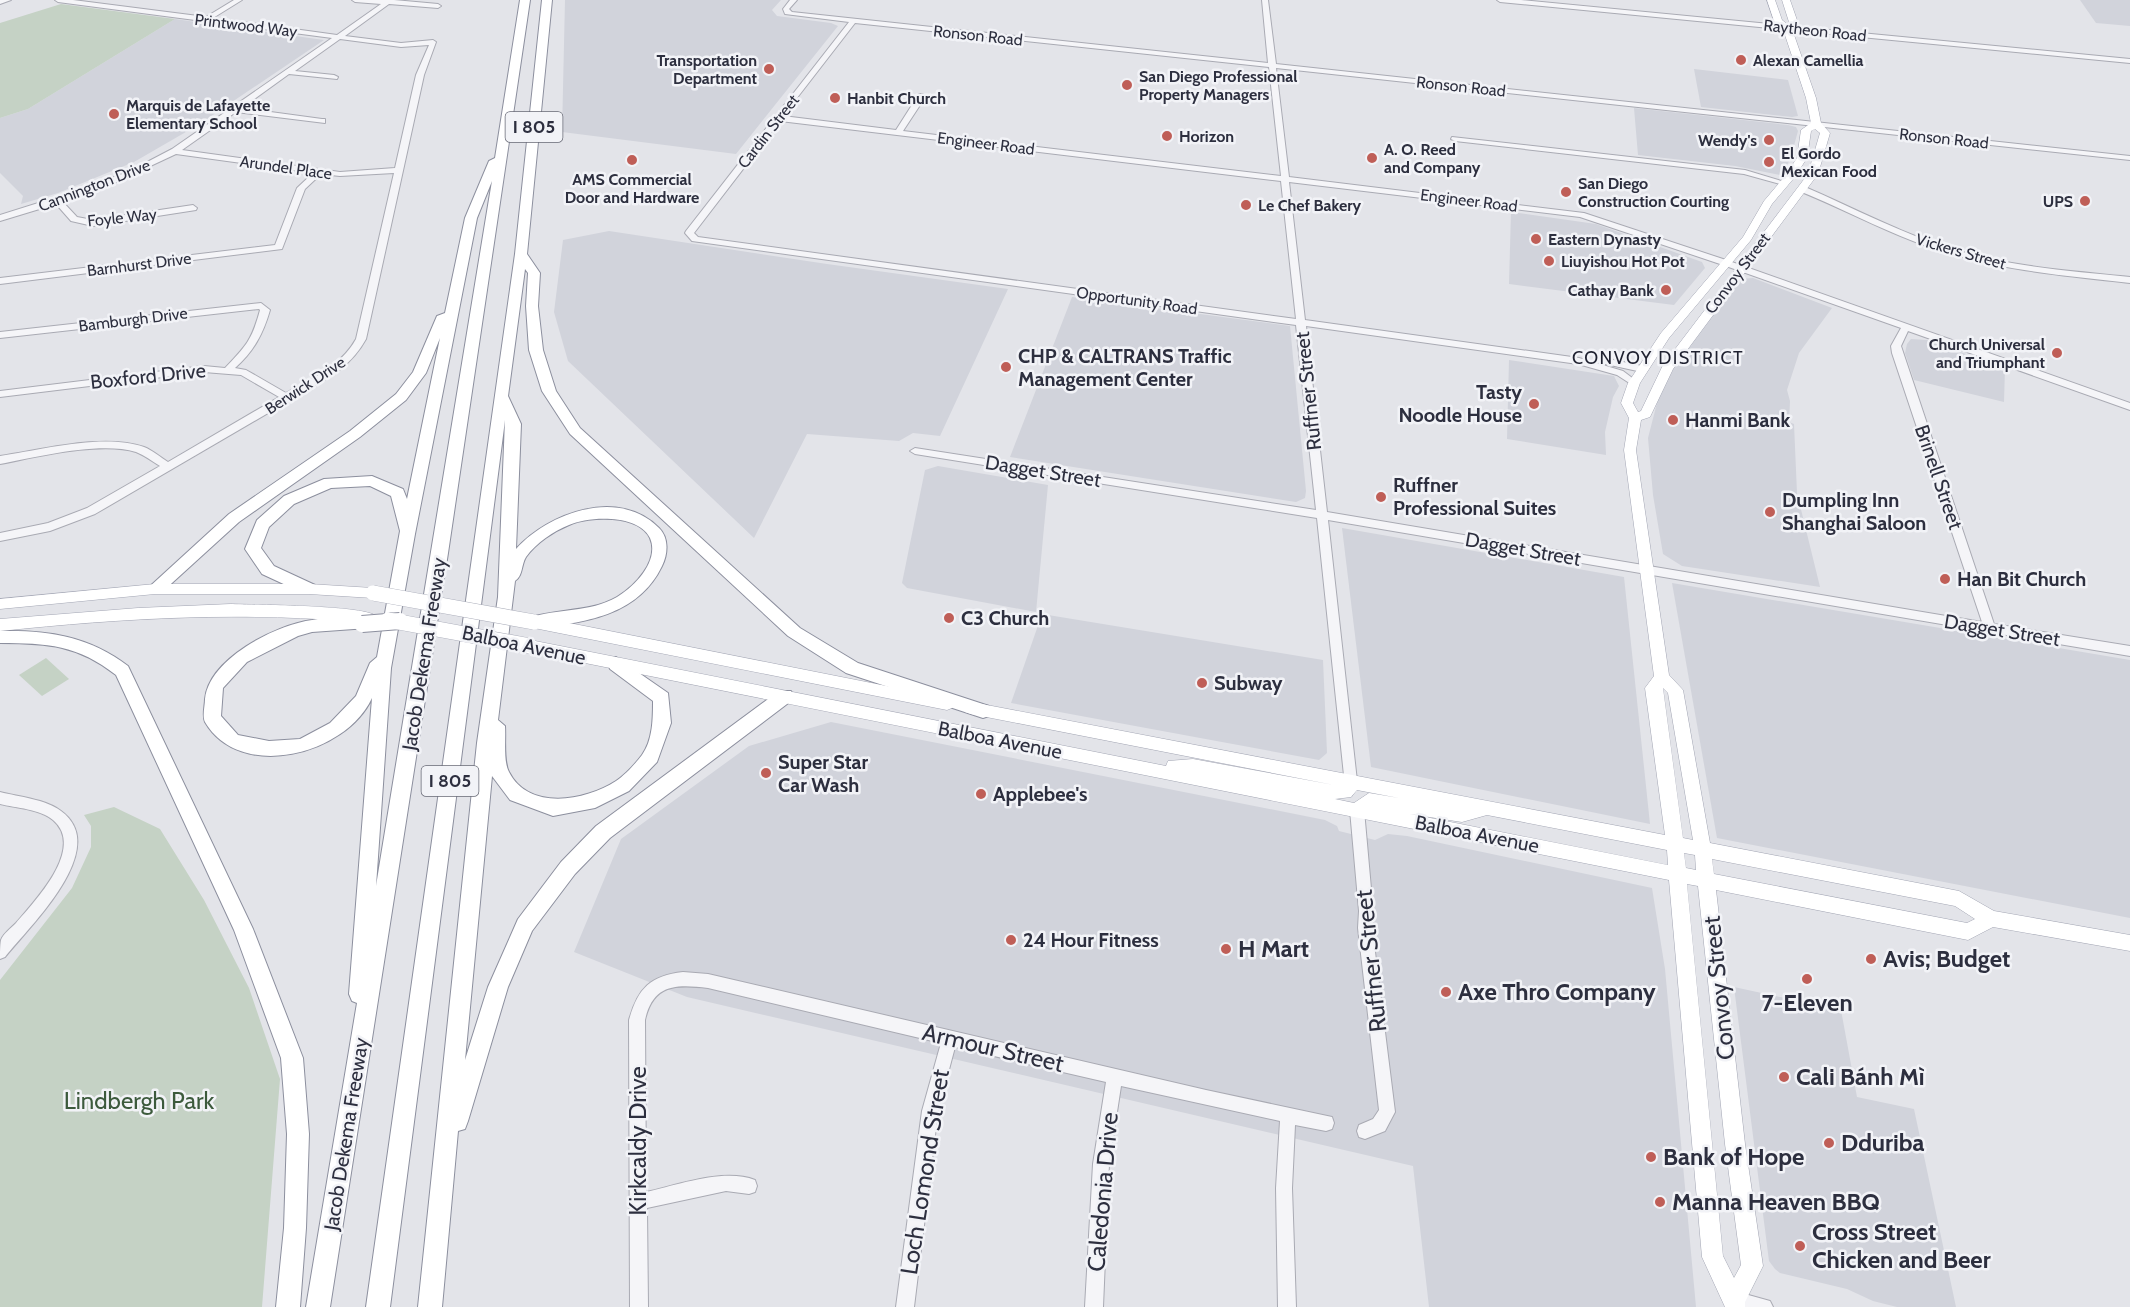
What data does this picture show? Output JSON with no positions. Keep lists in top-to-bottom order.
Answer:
{
  "streets": {
    "highway": ["I 805", "Jacob Dekema Freeway"],
    "main road": ["Convoy Street", "Balboa Avenue"],
    "street": [
      "Printwood Way",
      "Raytheon Road",
      "Ronson Road",
      "Cardin Street",
      "Engineer Road",
      "Arundel Place",
      "Cannington Drive",
      "Foyle Way",
      "Vickers Street",
      "Barnhurst Drive",
      "Opportunity Road",
      "Bamburgh Drive",
      "Boxford Drive",
      "Berwick Drive",
      "Ruffner Street",
      "Dagget Street",
      "Brinell Street",
      "Armour Street",
      "Kirkcaldy Drive",
      "Loch Lomond Street",
      "Caledonia Drive"
    ]
  },
  "crossings": [
    ["Printwood Way", "Cannington Drive"],
    ["Printwood Way", "Berwick Drive"],
    ["Raytheon Road", "Convoy Street"],
    ["Ronson Road", "Cardin Street"],
    ["Ronson Road", "Convoy Street"],
    ["Ronson Road", "Ruffner Street"],
    ["Cardin Street", "Engineer Road"],
    ["Cardin Street", "Opportunity Road"],
    ["Engineer Road", "Convoy Street"],
    ["Engineer Road", "Ruffner Street"],
    ["Engineer Road", "Brinell Street"],
    ["Arundel Place", "Cannington Drive"],
    ["Arundel Place", "Barnhurst Drive"],
    ["Arundel Place", "Berwick Drive"],
    ["Cannington Drive", "Foyle Way"],
    ["Vickers Street", "Convoy Street"],
    ["Convoy Street", "Dagget Street"],
    ["Convoy Street", "Balboa Avenue"],
    ["Opportunity Road", "Ruffner Street"],
    ["Bamburgh Drive", "Boxford Drive"],
    ["Boxford Drive", "Berwick Drive"],
    ["Ruffner Street", "Dagget Street"],
    ["Ruffner Street", "Balboa Avenue"],
    ["Dagget Street", "Brinell Street"],
    ["Armour Street", "Kirkcaldy Drive"],
    ["Armour Street", "Loch Lomond Street"],
    ["Armour Street", "Caledonia Drive"]
  ],
  "districts": ["CONVOY DISTRICT"],
  "parks": ["Lindbergh Park"],
  "places": [
    "Alexan Camellia",
    "Transportation Department",
    "San Diego Professional Property Managers",
    "Hanbit Church",
    "Marquis de Lafayette Elementary School",
    "Horizon",
    "Wendy's",
    "A. O. Reed and Company",
    "AMS Commercial Door and Hardware",
    "El Gordo Mexican Food",
    "San Diego Construction Courting",
    "UPS",
    "Le Chef Bakery",
    "Eastern Dynasty",
    "Liuyishou Hot Pot",
    "Cathay Bank",
    "Church Universal and Triumphant",
    "CHP & CALTRANS Traffic Management Center",
    "Tasty Noodle House",
    "Hanmi Bank",
    "Ruffner Professional Suites",
    "Dumpling Inn Shanghai Saloon",
    "Han Bit Church",
    "C3 Church",
    "Subway",
    "Super Star Car Wash",
    "Applebee's",
    "24 Hour Fitness",
    "H Mart",
    "Avis; Budget",
    "7-Eleven",
    "Axe Thro Company",
    "Cali Bánh Mì",
    "Dduriba",
    "Bank of Hope",
    "Manna Heaven BBQ",
    "Cross Street Chicken and Beer"
  ]
}
